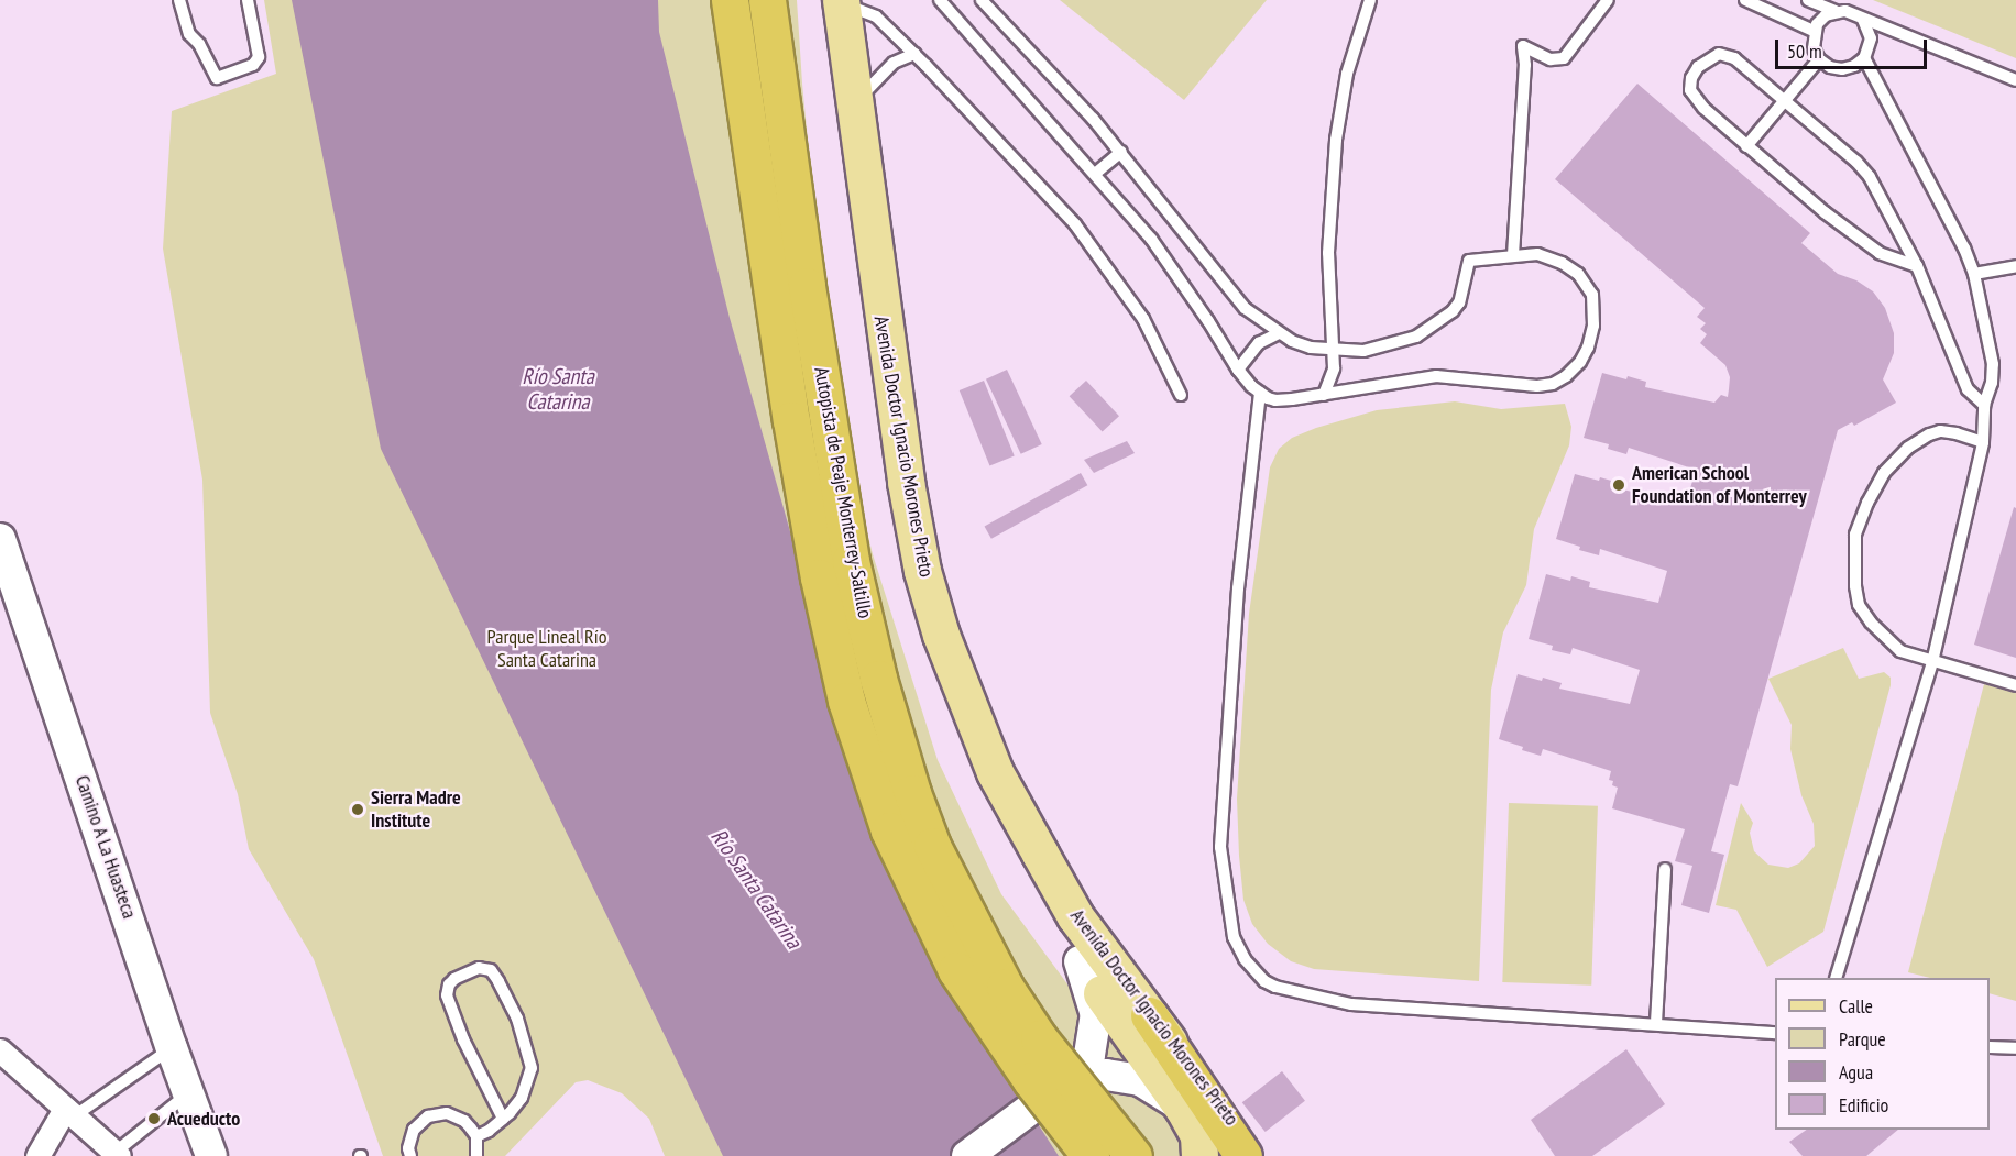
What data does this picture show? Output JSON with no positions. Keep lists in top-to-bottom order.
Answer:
{
  "streets": {
    "highway": ["Autopista de Peaje Monterrey-Saltillo"],
    "main road": ["Avenida Doctor Ignacio Morones Prieto"],
    "street": ["Camino A La Huasteca"]
  },
  "water": ["Río Santa Catarina"],
  "parks": ["Parque Lineal Río Santa Catarina"],
  "places": ["American School Foundation of Monterrey", "Sierra Madre Institute", "Acueducto"],
  "legend": [
    "Calle",
    "Parque",
    "Agua",
    "Edificio"
  ],
  "scale_bar": "50 m"
}
